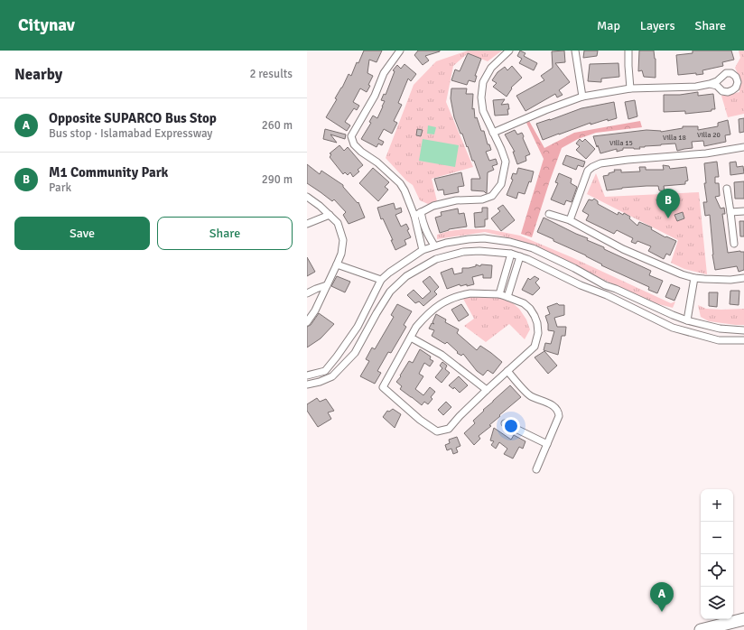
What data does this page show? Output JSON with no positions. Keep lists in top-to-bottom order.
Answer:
{
  "house_numbers": ["Villa 20", "Villa 18", "Villa 15"],
  "page": {
    "header": "Citynav",
    "nav": ["Map", "Layers", "Share"],
    "heading": ["Nearby", "2 results"],
    "list": [
      {
        "mark": "A",
        "name": "Opposite SUPARCO Bus Stop",
        "note": "Bus stop · Islamabad Expressway",
        "value": "260 m"
      },
      {
        "mark": "B",
        "name": "M1 Community Park",
        "note": "Park",
        "value": "290 m"
      }
    ],
    "pins": ["B", "A"],
    "buttons": ["Save", "Share"],
    "map_buttons": ["+", "−"]
  }
}
